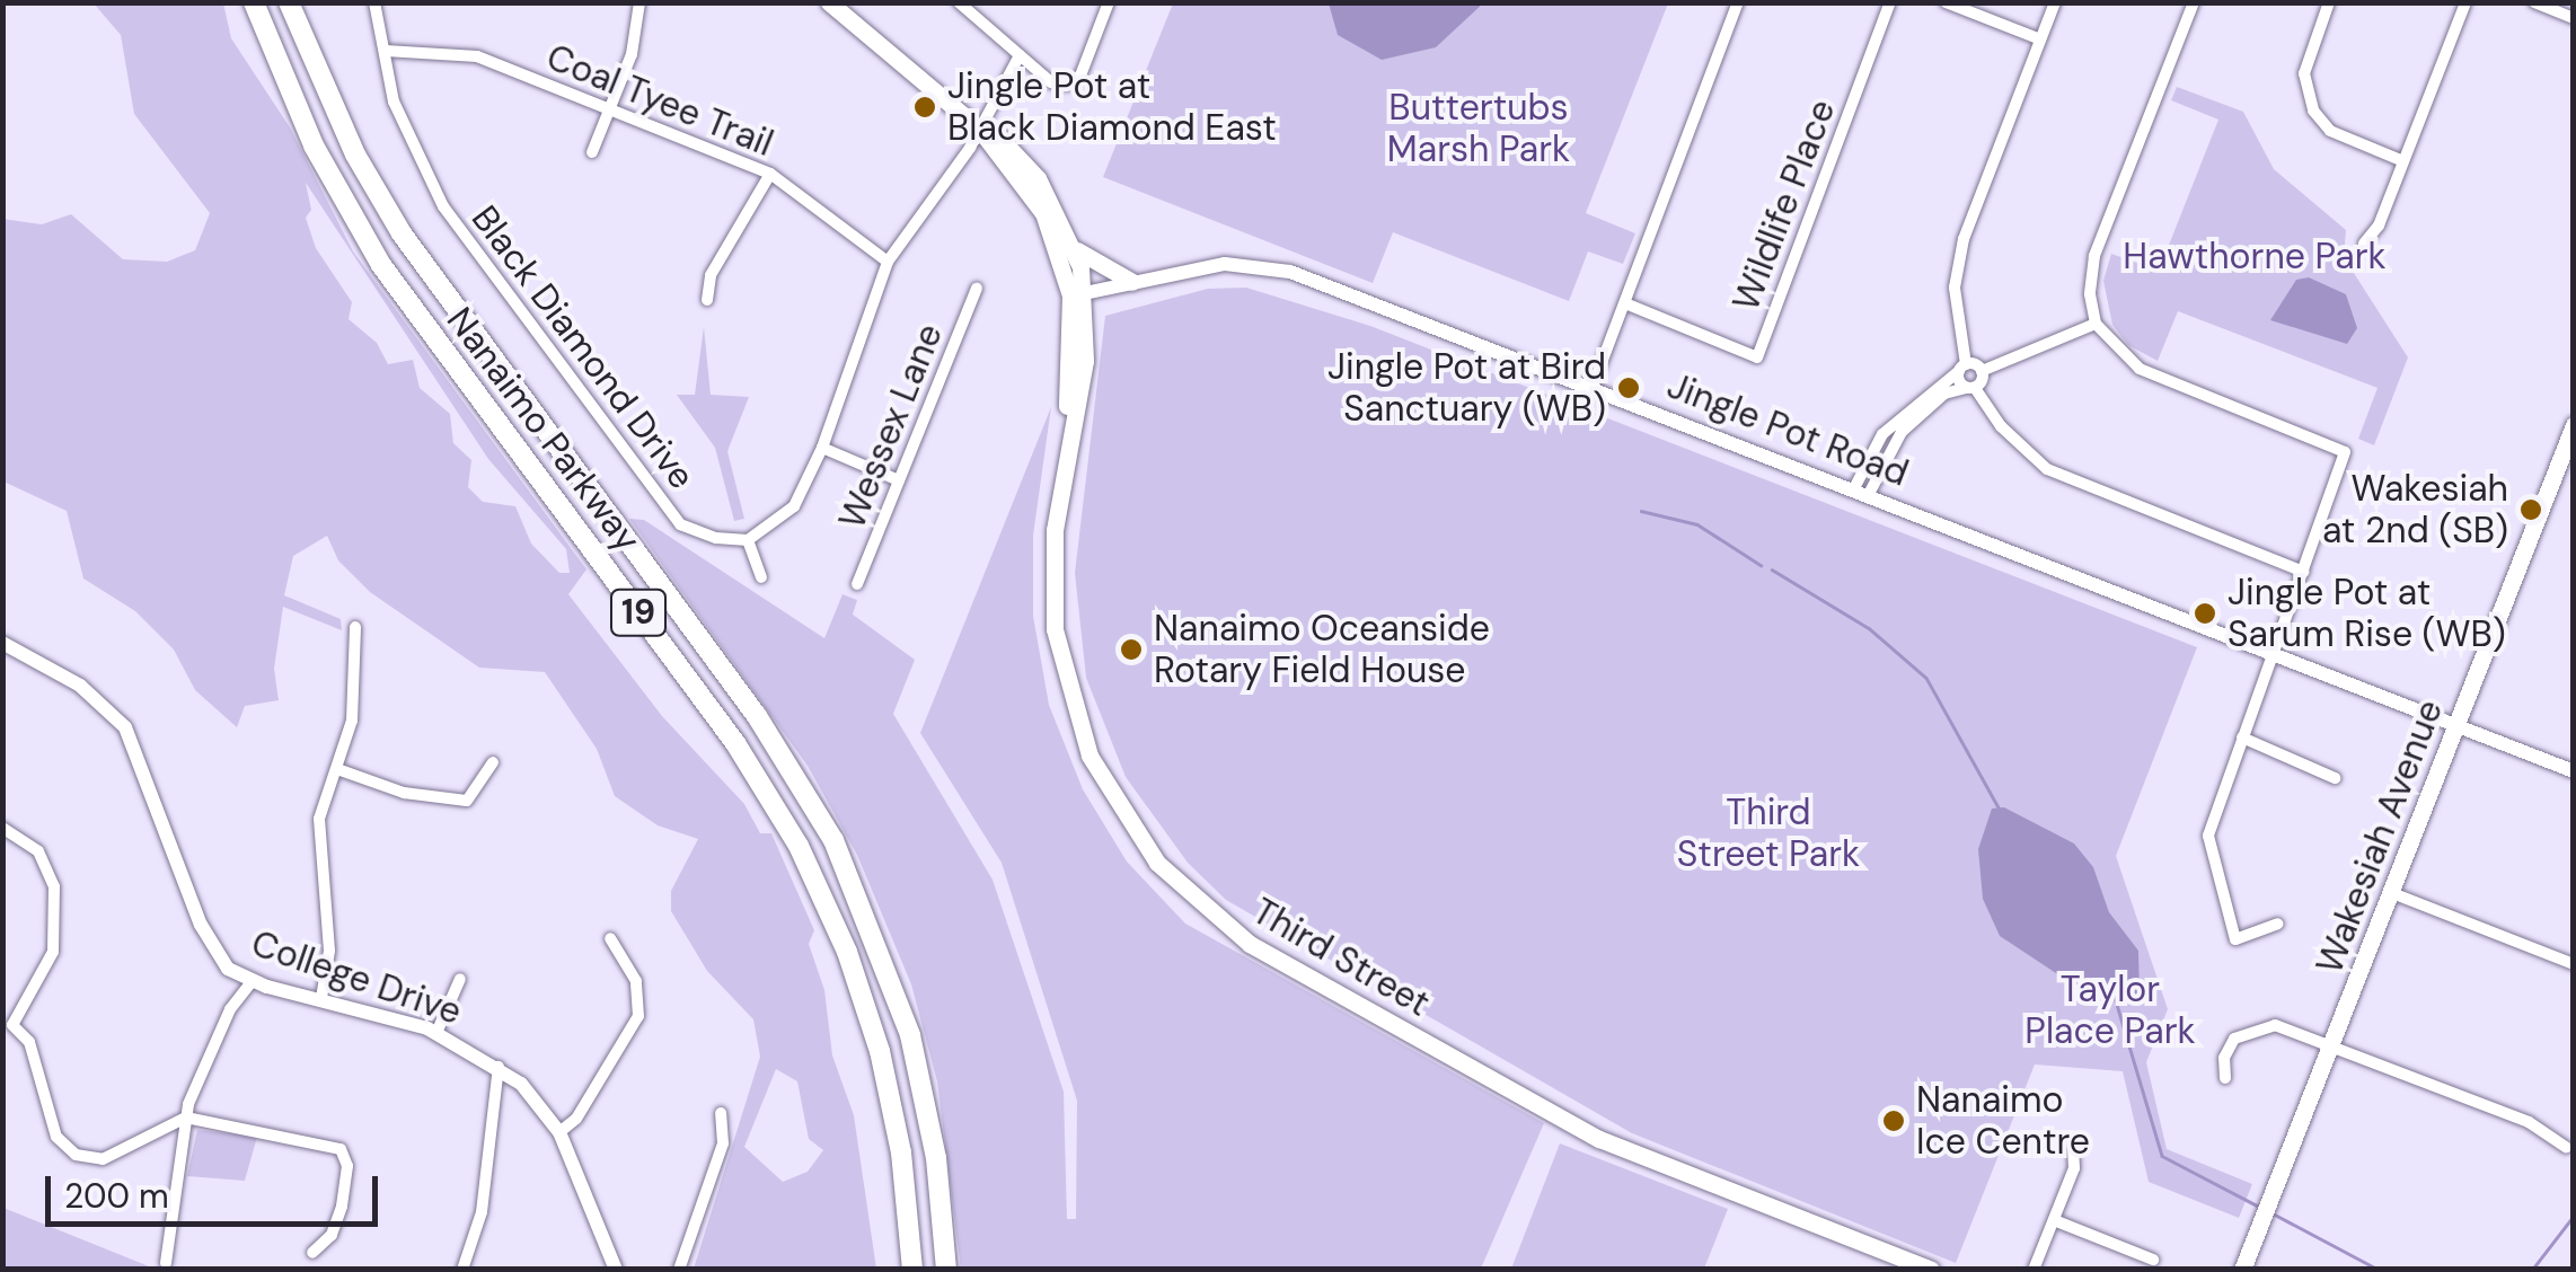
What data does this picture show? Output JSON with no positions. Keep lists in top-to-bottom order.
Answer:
{
  "streets": {
    "highway": ["Nanaimo Parkway", "19"],
    "main road": ["Wakesiah Avenue", "Third Street"],
    "street": [
      "Coal Tyee Trail",
      "Wildlife Place",
      "Black Diamond Drive",
      "Wessex Lane",
      "Jingle Pot Road",
      "College Drive"
    ]
  },
  "crossings": [
    ["Coal Tyee Trail", "Black Diamond Drive"],
    ["Jingle Pot Road", "Wakesiah Avenue"],
    ["Jingle Pot Road", "Third Street"]
  ],
  "parks": [
    "Buttertubs Marsh Park",
    "Hawthorne Park",
    "Third Street Park",
    "Taylor Place Park"
  ],
  "places": [
    "Jingle Pot at Black Diamond East",
    "Jingle Pot at Bird Sanctuary (WB)",
    "Wakesiah at 2nd (SB)",
    "Jingle Pot at Sarum Rise (WB)",
    "Nanaimo Oceanside Rotary Field House",
    "Nanaimo Ice Centre"
  ],
  "scale_bar": "200 m"
}
